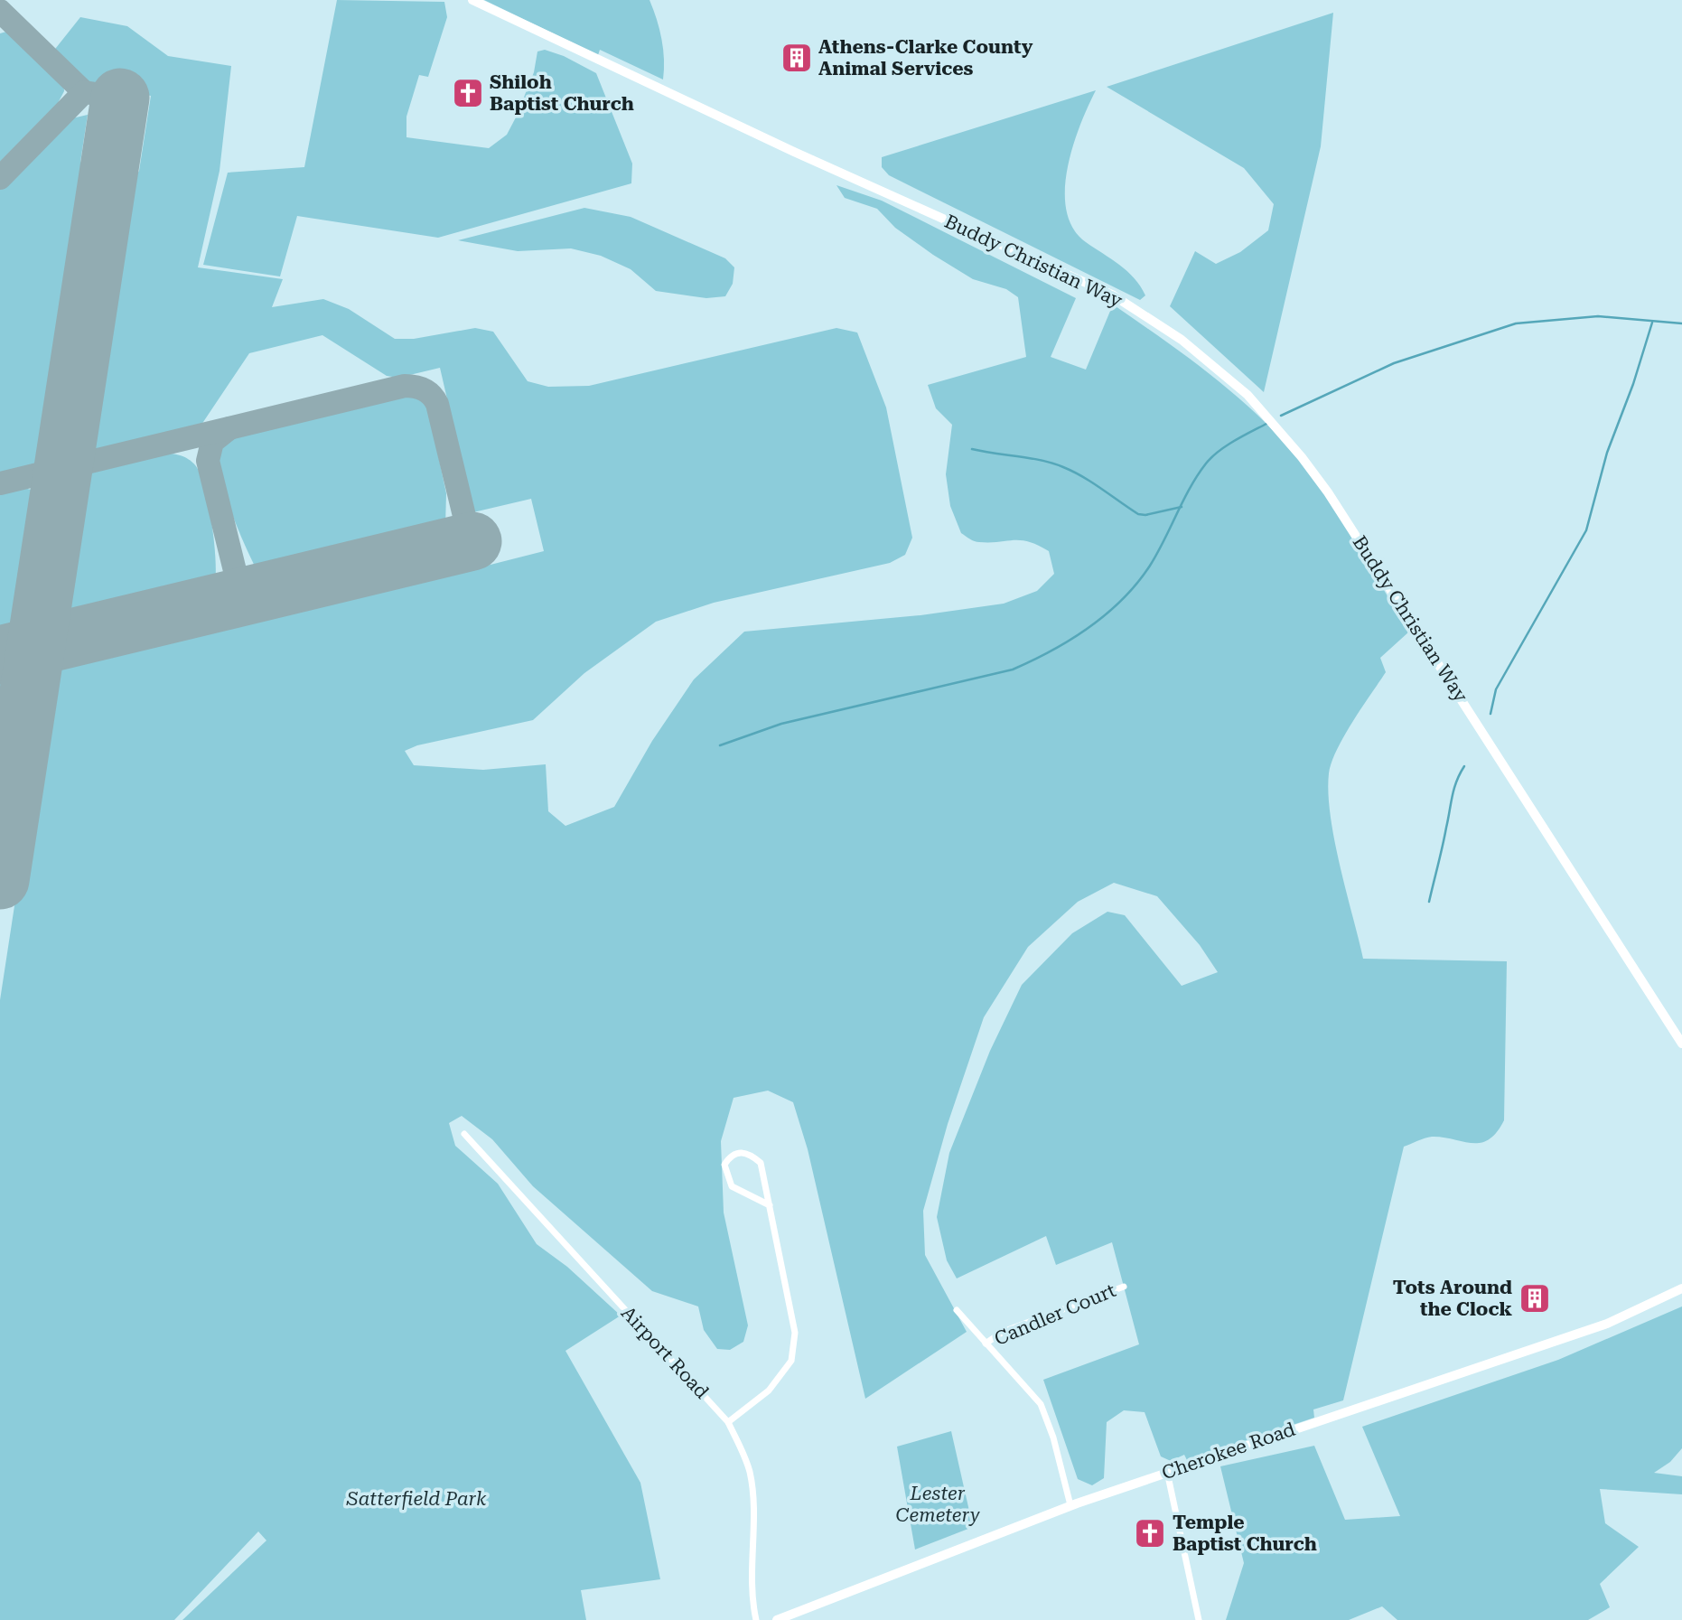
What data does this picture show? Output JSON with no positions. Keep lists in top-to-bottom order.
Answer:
{
  "streets": {
    "street": [
      "Buddy Christian Way",
      "Candler Court",
      "Airport Road",
      "Cherokee Road"
    ]
  },
  "parks": ["Lester Cemetery", "Satterfield Park"],
  "places": {
    "building": ["Athens-Clarke County Animal Services", "Tots Around the Clock"],
    "church": ["Shiloh Baptist Church", "Temple Baptist Church"]
  }
}
